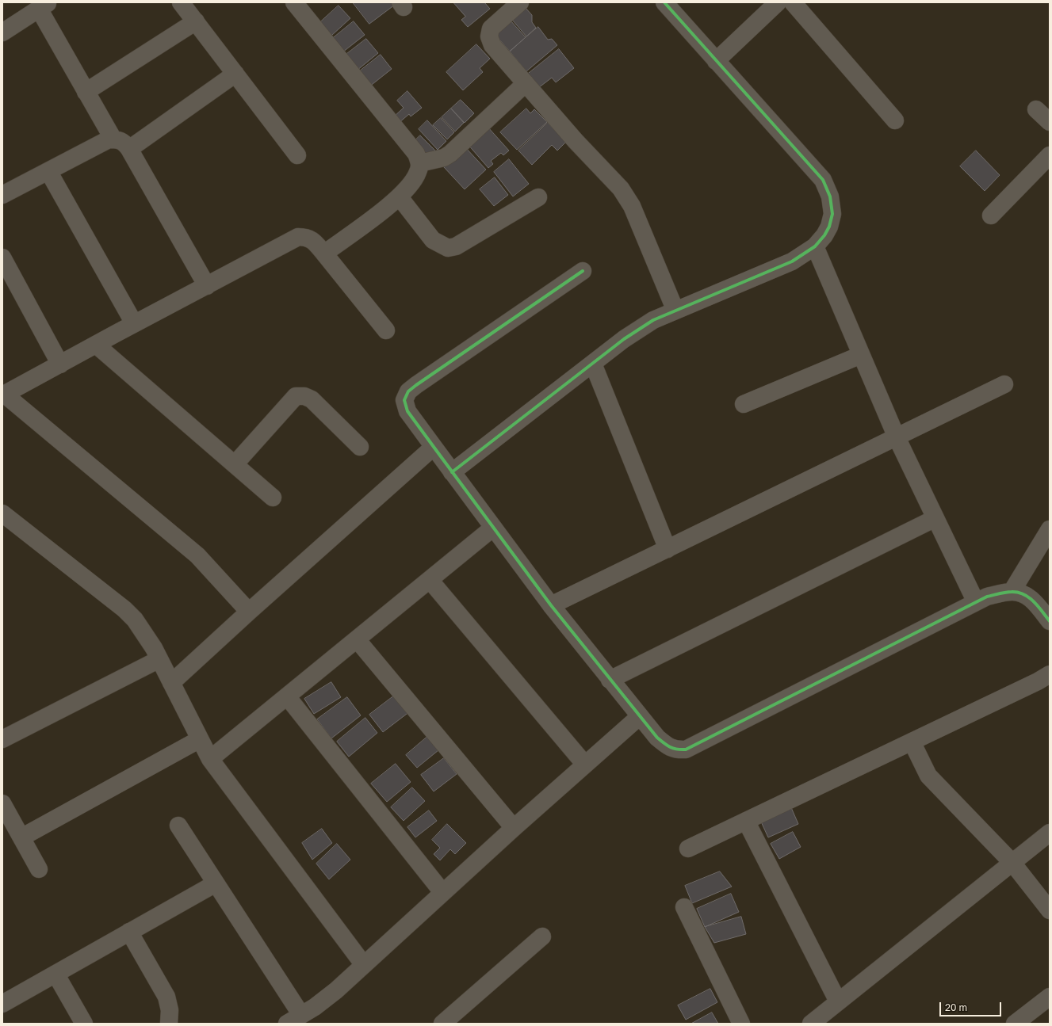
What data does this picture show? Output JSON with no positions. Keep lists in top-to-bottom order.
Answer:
{
  "scale_bar": "20 m"
}
